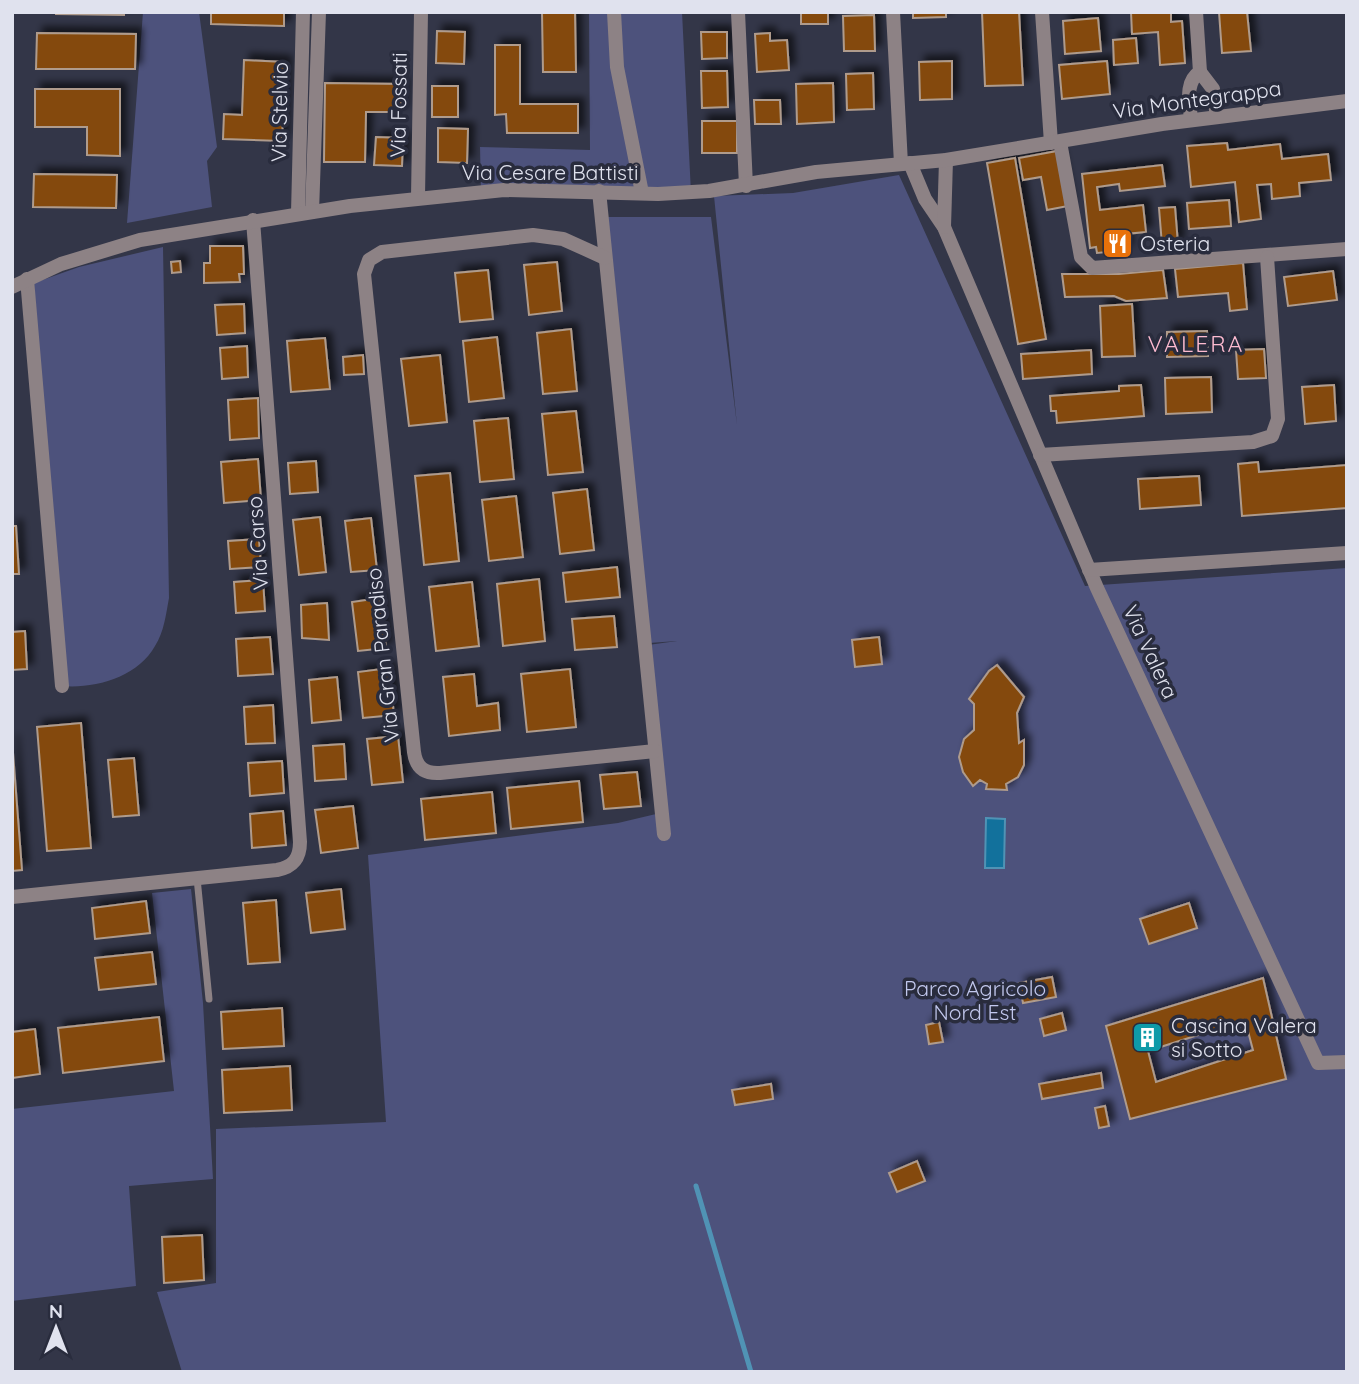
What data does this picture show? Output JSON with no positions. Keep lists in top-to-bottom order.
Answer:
{
  "streets": {
    "street": [
      "Via Montegrappa",
      "Via Fossati",
      "Via Stelvio",
      "Via Cesare Battisti",
      "Via Carso",
      "Via Valera",
      "Via Gran Paradiso"
    ]
  },
  "crossings": [
    ["Via Montegrappa", "Via Cesare Battisti"],
    ["Via Fossati", "Via Cesare Battisti"],
    ["Via Stelvio", "Via Cesare Battisti"],
    ["Via Cesare Battisti", "Via Carso"],
    ["Via Cesare Battisti", "Via Valera"]
  ],
  "districts": ["VALERA"],
  "parks": ["Parco Agricolo Nord Est"],
  "places": {
    "restaurant": ["Osteria"],
    "building": ["Cascina Valera si Sotto"]
  },
  "north": "top"
}
